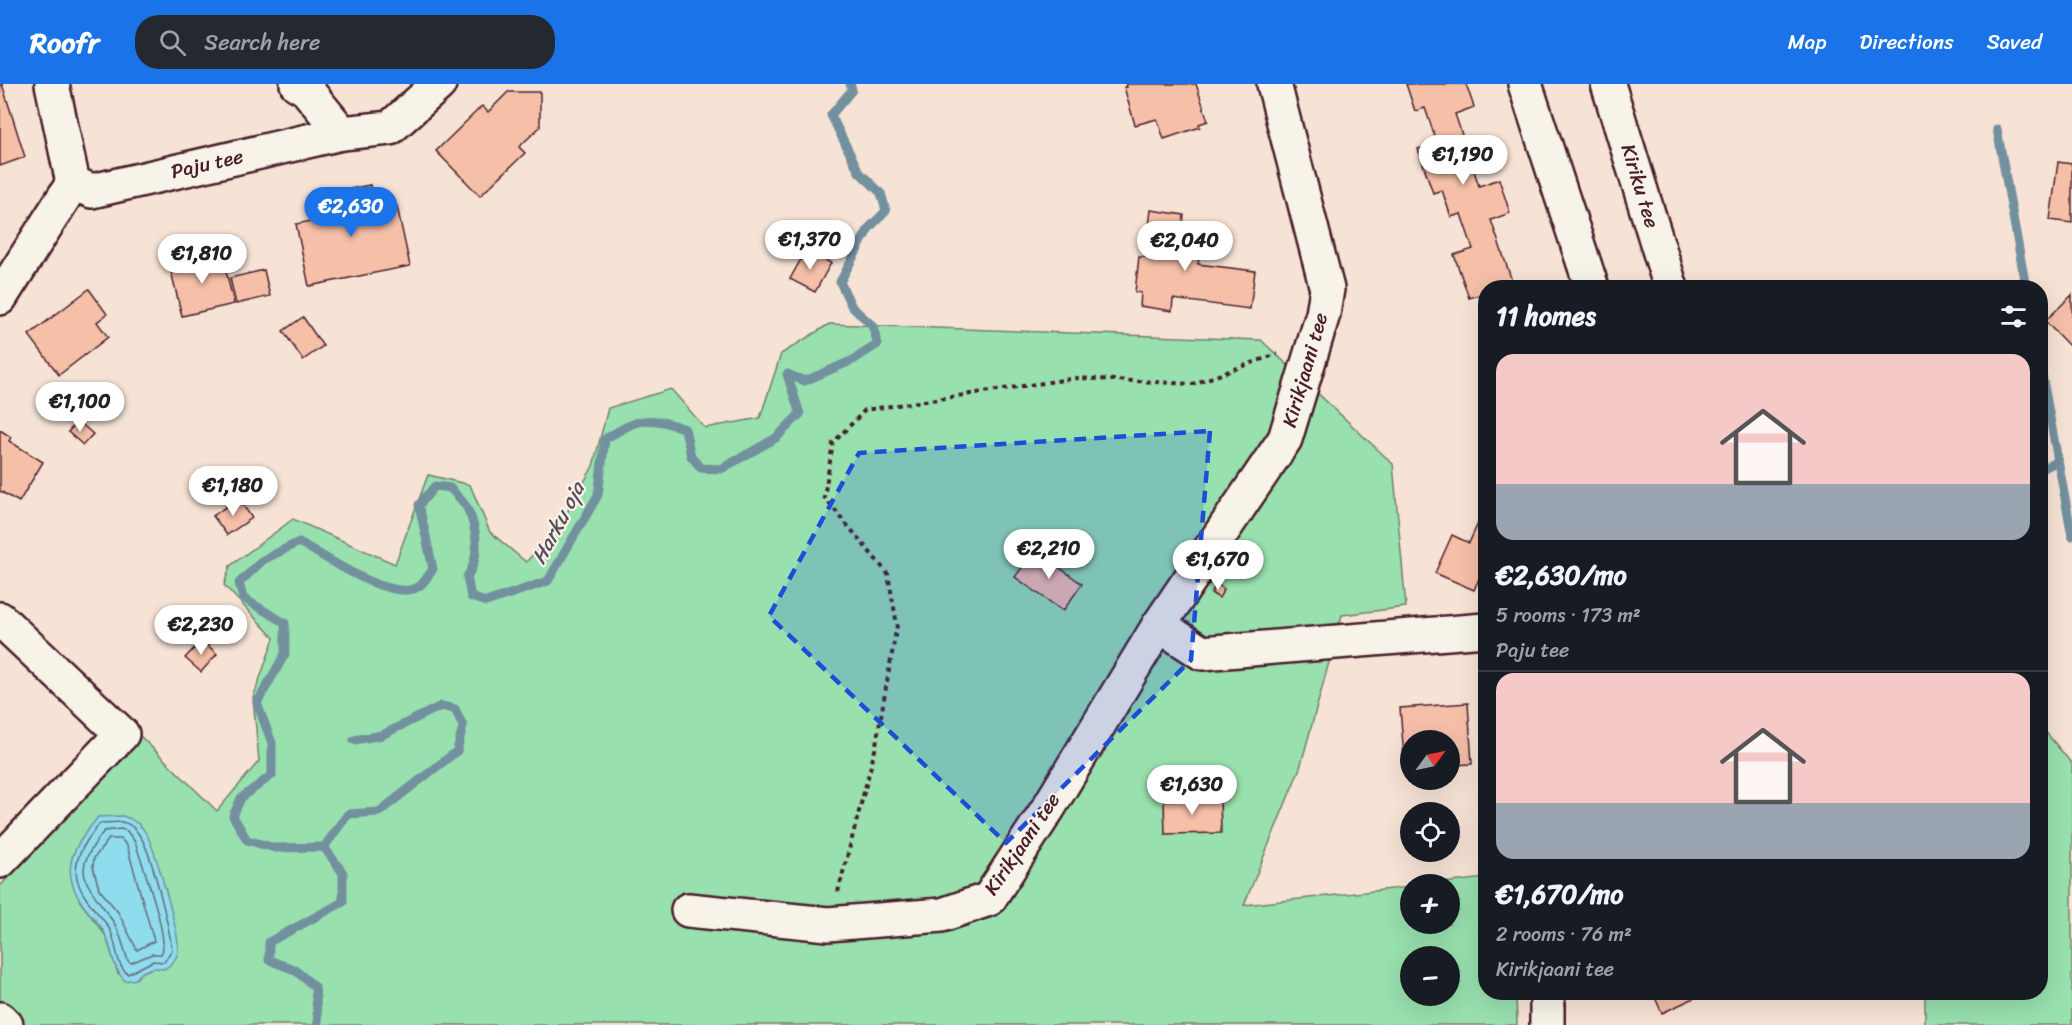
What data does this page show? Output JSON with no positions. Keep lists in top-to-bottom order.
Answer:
{
  "streets": {
    "street": ["Paju tee", "Kiriku tee", "Kirikjaani tee"]
  },
  "water": ["Harku oja"],
  "north": "top right",
  "page": {
    "header": "Roofr",
    "search": "Search here",
    "nav": ["Map", "Directions", "Saved"],
    "price": [
      "€1,190",
      "€2,630",
      "€1,370",
      "€2,040",
      "€1,810",
      "€1,100",
      "€1,180",
      "€2,210",
      "€1,670",
      "€2,230",
      "€1,630"
    ],
    "heading": "11 homes",
    "list": [
      {
        "name": "€2,630/mo",
        "note": "5 rooms · 173 m² · Paju tee"
      },
      {
        "name": "€1,670/mo",
        "note": "2 rooms · 76 m² · Kirikjaani tee"
      }
    ],
    "map_buttons": ["+", "−"]
  }
}
